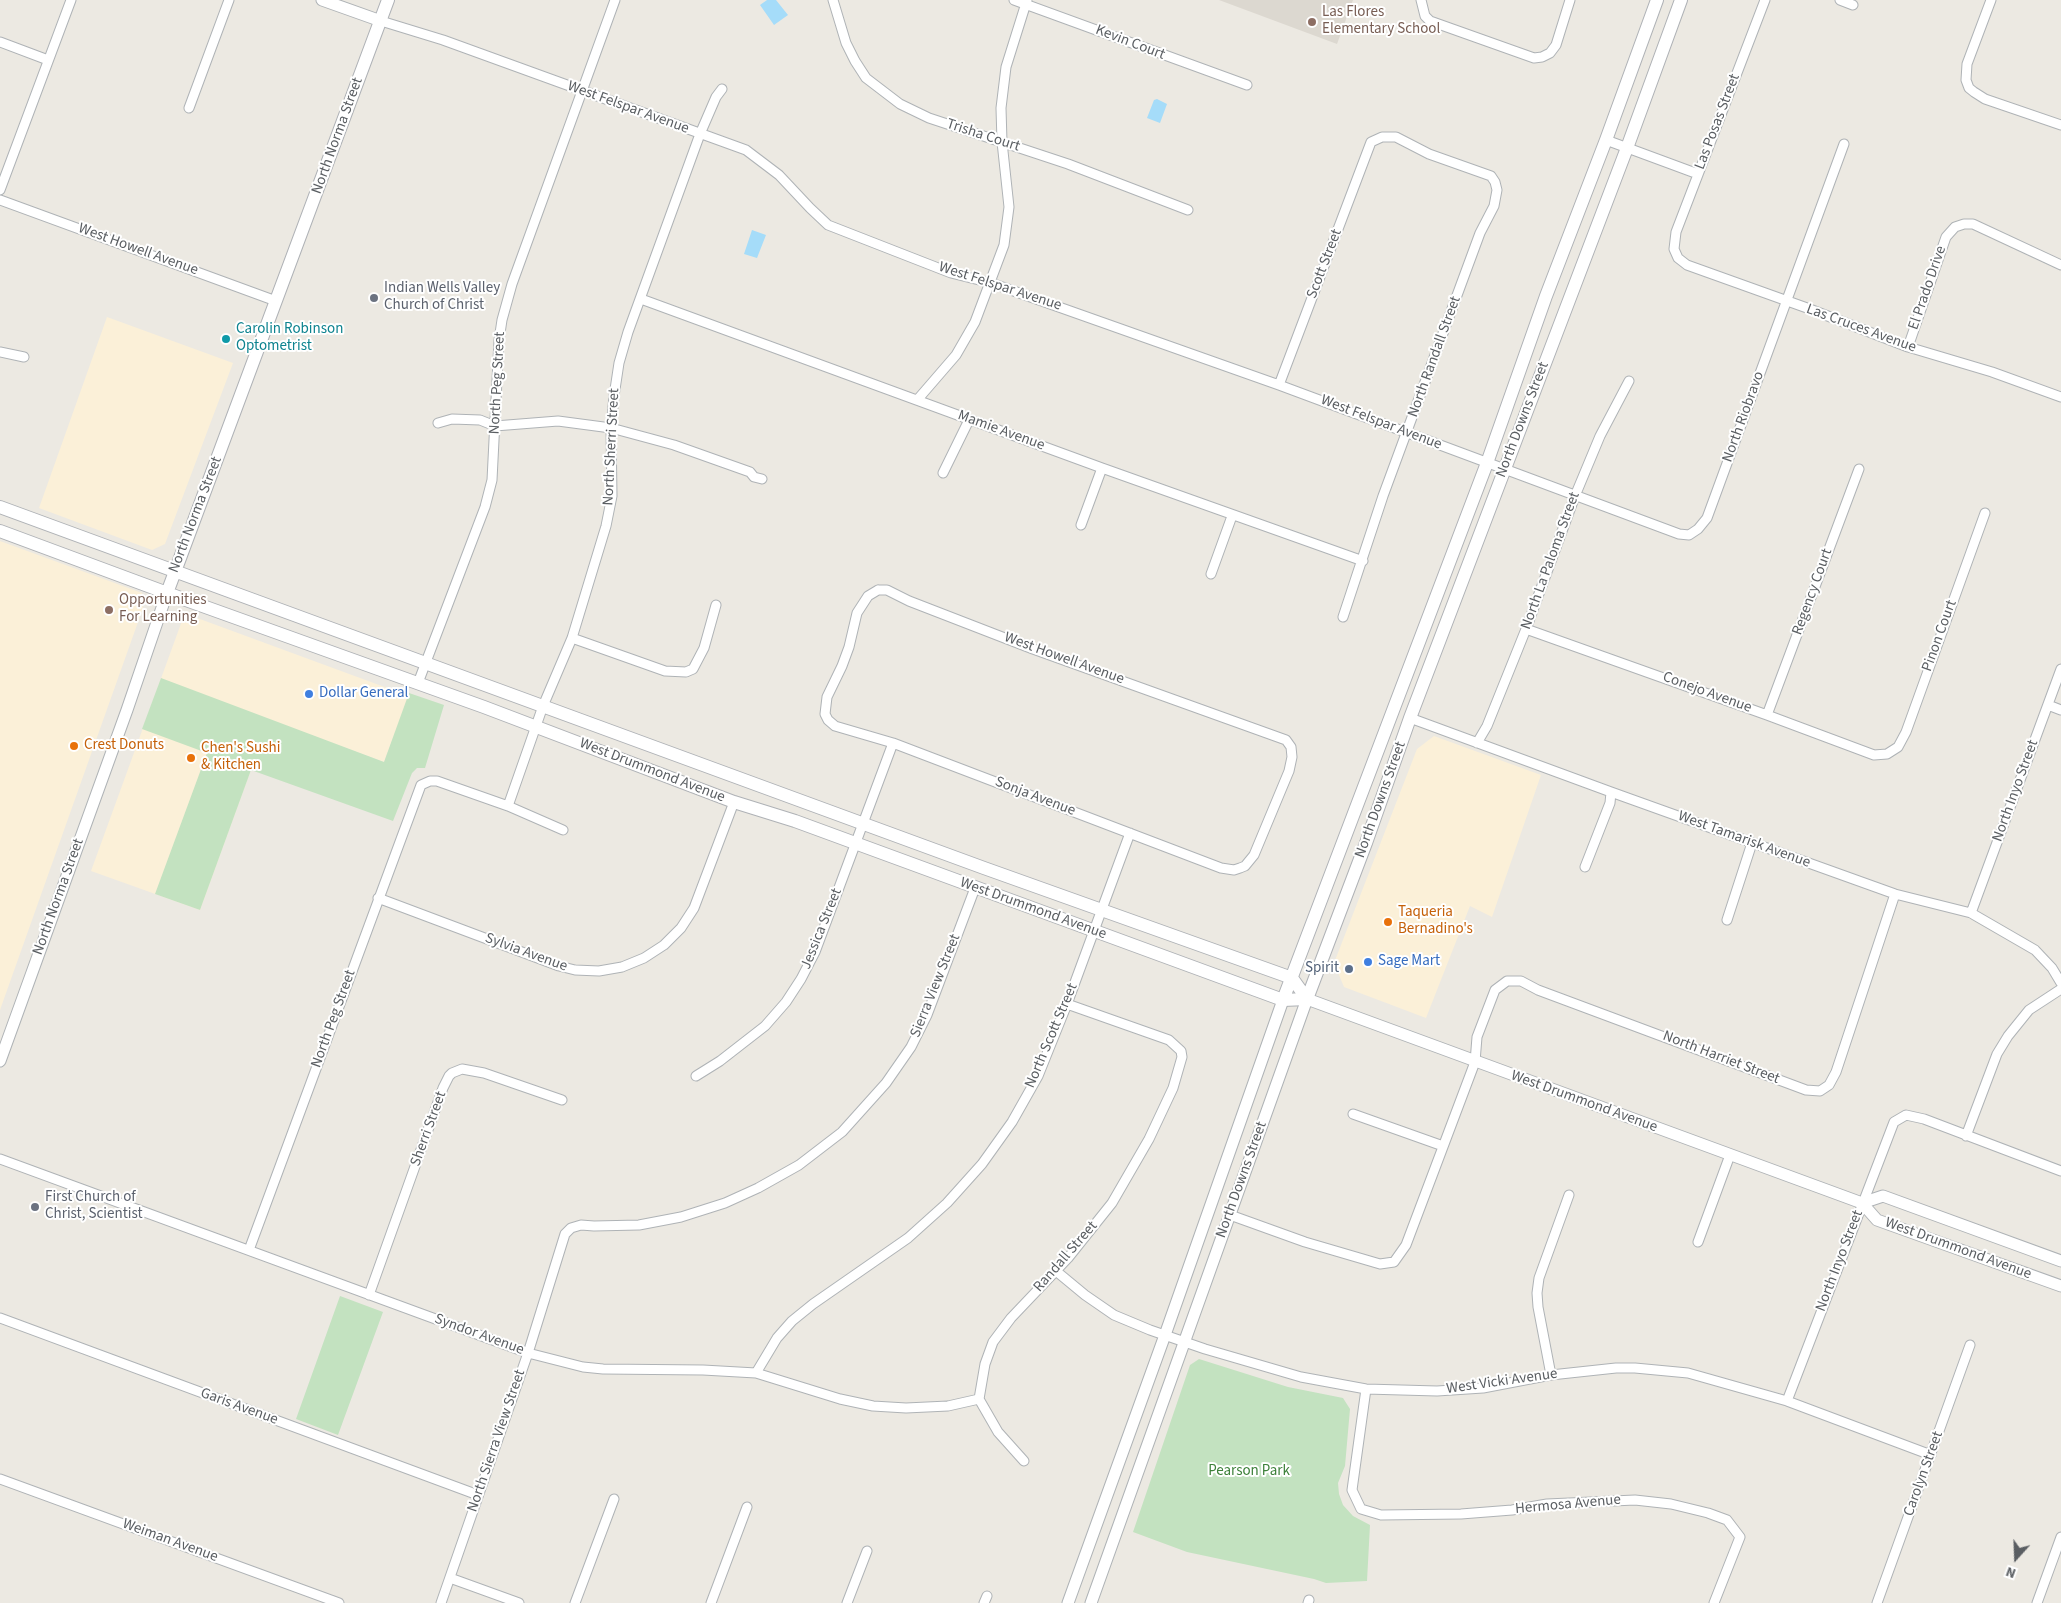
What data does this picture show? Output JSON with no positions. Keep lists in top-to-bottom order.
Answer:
{
  "streets": {
    "main road": ["North Norma Street", "North Downs Street", "West Drummond Avenue"],
    "street": [
      "Kevin Court",
      "West Felspar Avenue",
      "Las Posas Street",
      "Trisha Court",
      "West Howell Avenue",
      "Scott Street",
      "El Prado Drive",
      "Las Cruces Avenue",
      "North Randall Street",
      "North Peg Street",
      "North Riobravo",
      "Mamie Avenue",
      "North Sherri Street",
      "North La Paloma Street",
      "Regency Court",
      "Pinon Court",
      "Conejo Avenue",
      "North Inyo Street",
      "Sonja Avenue",
      "West Tamarisk Avenue",
      "Jessica Street",
      "Sylvia Avenue",
      "Sierra View Street",
      "North Scott Street",
      "North Harriet Street",
      "Sherri Street",
      "Randall Street",
      "Syndor Avenue",
      "West Vicki Avenue",
      "Garis Avenue",
      "North Sierra View Street",
      "Carolyn Street",
      "Hermosa Avenue",
      "Weiman Avenue"
    ]
  },
  "crossings": [
    ["West Felspar Avenue", "North Norma Street"],
    ["West Felspar Avenue", "Scott Street"],
    ["West Felspar Avenue", "North Randall Street"],
    ["West Felspar Avenue", "North Peg Street"],
    ["West Felspar Avenue", "North Riobravo"],
    ["West Felspar Avenue", "North Downs Street"],
    ["West Felspar Avenue", "North Sherri Street"],
    ["West Felspar Avenue", "North La Paloma Street"],
    ["Las Posas Street", "Las Cruces Avenue"],
    ["North Norma Street", "West Howell Avenue"],
    ["North Norma Street", "West Drummond Avenue"],
    ["West Howell Avenue", "Sonja Avenue"],
    ["Scott Street", "North Randall Street"],
    ["El Prado Drive", "Las Cruces Avenue"],
    ["Las Cruces Avenue", "North Riobravo"],
    ["North Randall Street", "Mamie Avenue"],
    ["North Peg Street", "North Sherri Street"],
    ["North Peg Street", "West Drummond Avenue"],
    ["North Peg Street", "Sylvia Avenue"],
    ["North Peg Street", "Syndor Avenue"],
    ["North Downs Street", "West Drummond Avenue"],
    ["North Downs Street", "West Tamarisk Avenue"],
    ["North Downs Street", "North Harriet Street"],
    ["North Downs Street", "West Vicki Avenue"],
    ["Mamie Avenue", "North Sherri Street"],
    ["North Sherri Street", "West Drummond Avenue"],
    ["North La Paloma Street", "Conejo Avenue"],
    ["North La Paloma Street", "West Tamarisk Avenue"],
    ["Regency Court", "Conejo Avenue"],
    ["Pinon Court", "Conejo Avenue"],
    ["West Drummond Avenue", "North Inyo Street"],
    ["West Drummond Avenue", "Jessica Street"],
    ["West Drummond Avenue", "Sylvia Avenue"],
    ["West Drummond Avenue", "Sierra View Street"],
    ["West Drummond Avenue", "North Scott Street"],
    ["West Drummond Avenue", "North Harriet Street"],
    ["North Inyo Street", "West Tamarisk Avenue"],
    ["North Inyo Street", "West Vicki Avenue"],
    ["Sonja Avenue", "Jessica Street"],
    ["Sonja Avenue", "North Scott Street"],
    ["West Tamarisk Avenue", "North Harriet Street"],
    ["Sierra View Street", "North Sierra View Street"],
    ["North Scott Street", "Randall Street"],
    ["North Scott Street", "Syndor Avenue"],
    ["Sherri Street", "Syndor Avenue"],
    ["Randall Street", "Syndor Avenue"],
    ["Randall Street", "West Vicki Avenue"],
    ["Syndor Avenue", "North Sierra View Street"],
    ["West Vicki Avenue", "Carolyn Street"],
    ["West Vicki Avenue", "Hermosa Avenue"],
    ["Garis Avenue", "North Sierra View Street"]
  ],
  "parks": ["Pearson Park"],
  "places": [
    "Las Flores Elementary School",
    "Indian Wells Valley Church of Christ",
    "Carolin Robinson Optometrist",
    "Opportunities For Learning",
    "Dollar General",
    "Crest Donuts",
    "Chen's Sushi & Kitchen",
    "Taqueria Bernadino's",
    "Sage Mart",
    "Spirit",
    "First Church of Christ, Scientist"
  ],
  "north": "bottom"
}
